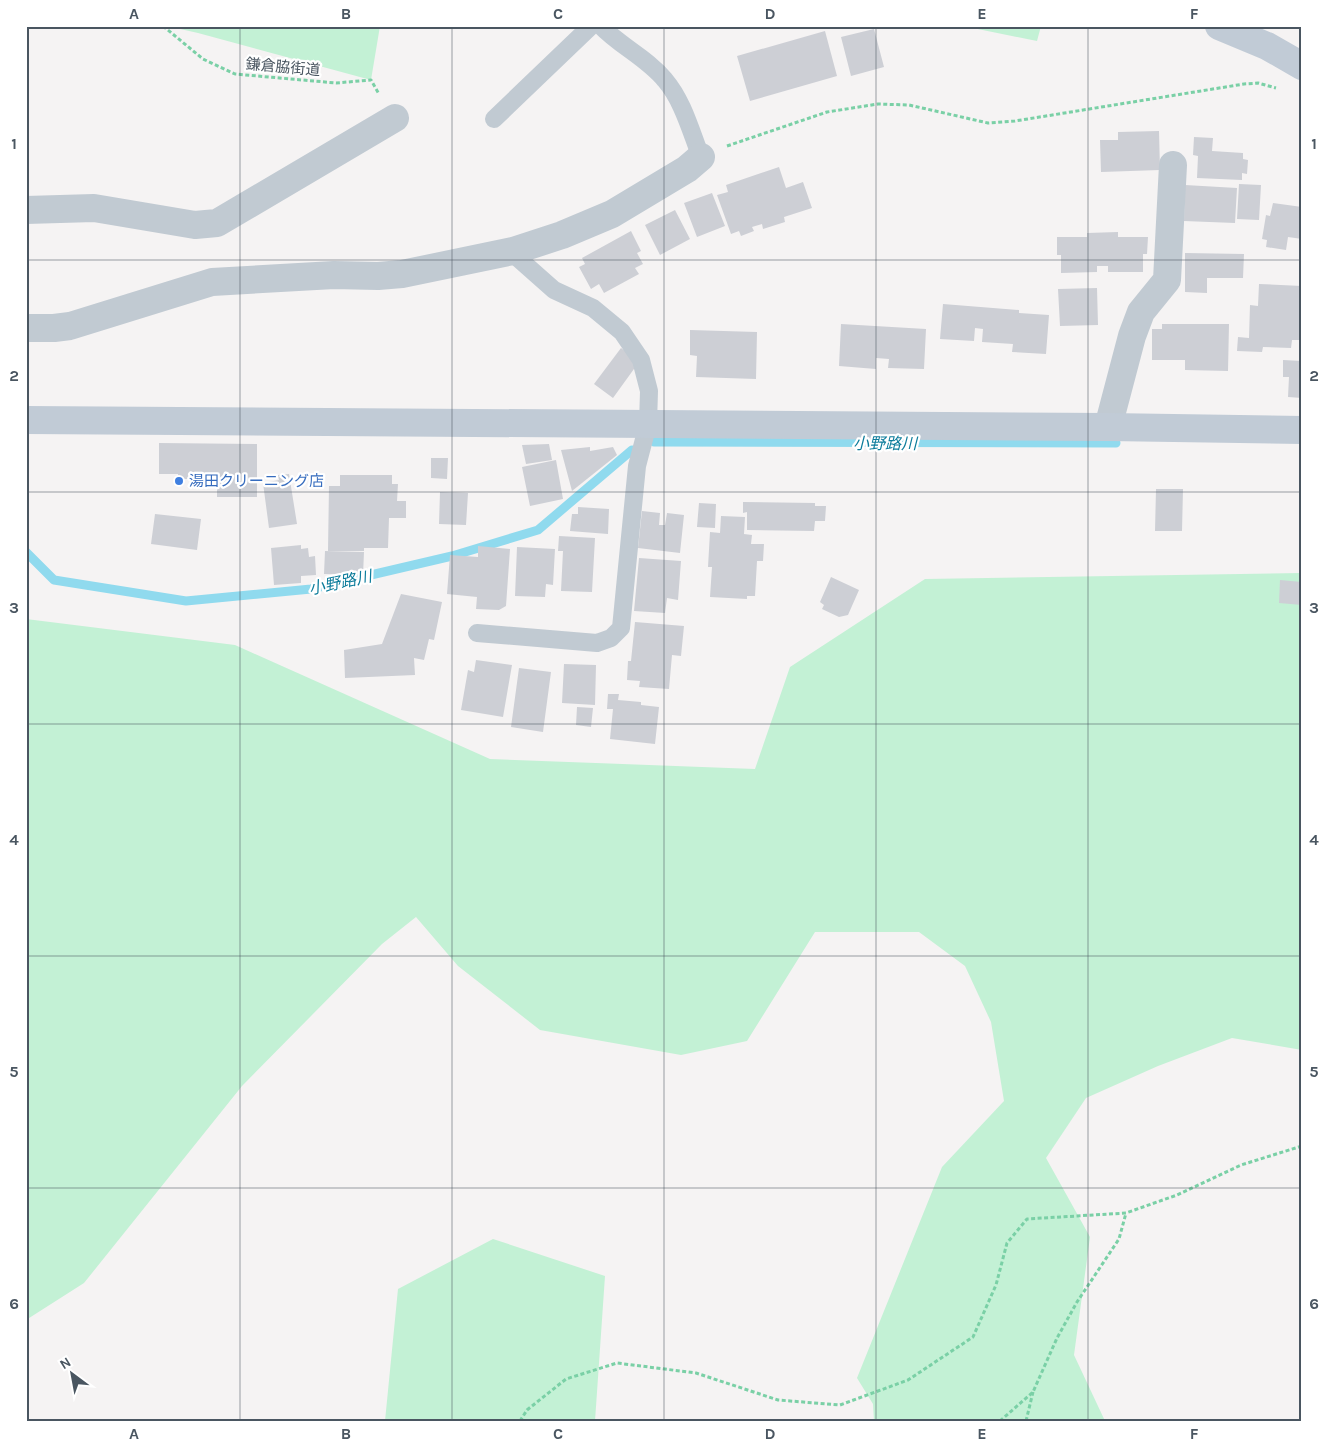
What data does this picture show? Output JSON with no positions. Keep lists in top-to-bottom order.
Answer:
{
  "streets": {
    "path": ["鎌倉脇街道"]
  },
  "water": ["小野路川"],
  "places": ["湯田クリーニング店"],
  "north": "top left",
  "grid": {
    "columns": [
      "A",
      "B",
      "C",
      "D",
      "E",
      "F"
    ],
    "rows": [
      "1",
      "2",
      "3",
      "4",
      "5",
      "6"
    ]
  }
}
